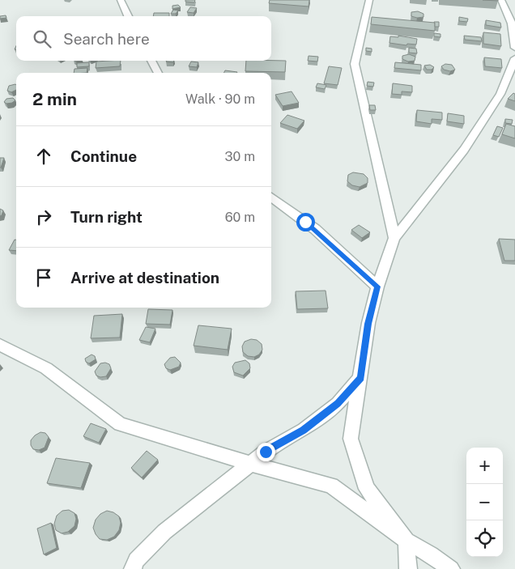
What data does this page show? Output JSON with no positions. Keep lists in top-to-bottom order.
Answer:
{
  "page": {
    "search": "Search here",
    "heading": ["2 min", "Walk · 90 m"],
    "list": [
      ["Continue", "30 m"],
      ["Turn right", "60 m"],
      "Arrive at destination"
    ],
    "map_buttons": ["+", "−"]
  }
}
